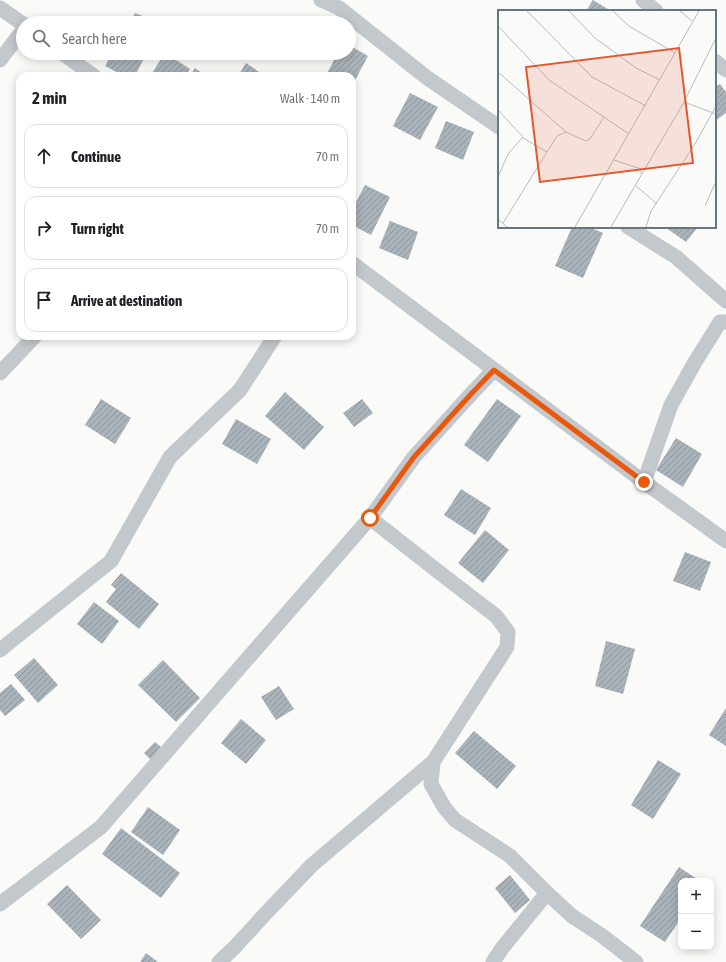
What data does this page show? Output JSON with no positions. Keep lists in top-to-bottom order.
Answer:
{
  "page": {
    "search": "Search here",
    "heading": ["2 min", "Walk · 140 m"],
    "list": [
      ["Continue", "70 m"],
      ["Turn right", "70 m"],
      "Arrive at destination"
    ],
    "map_buttons": ["+", "−"]
  }
}
